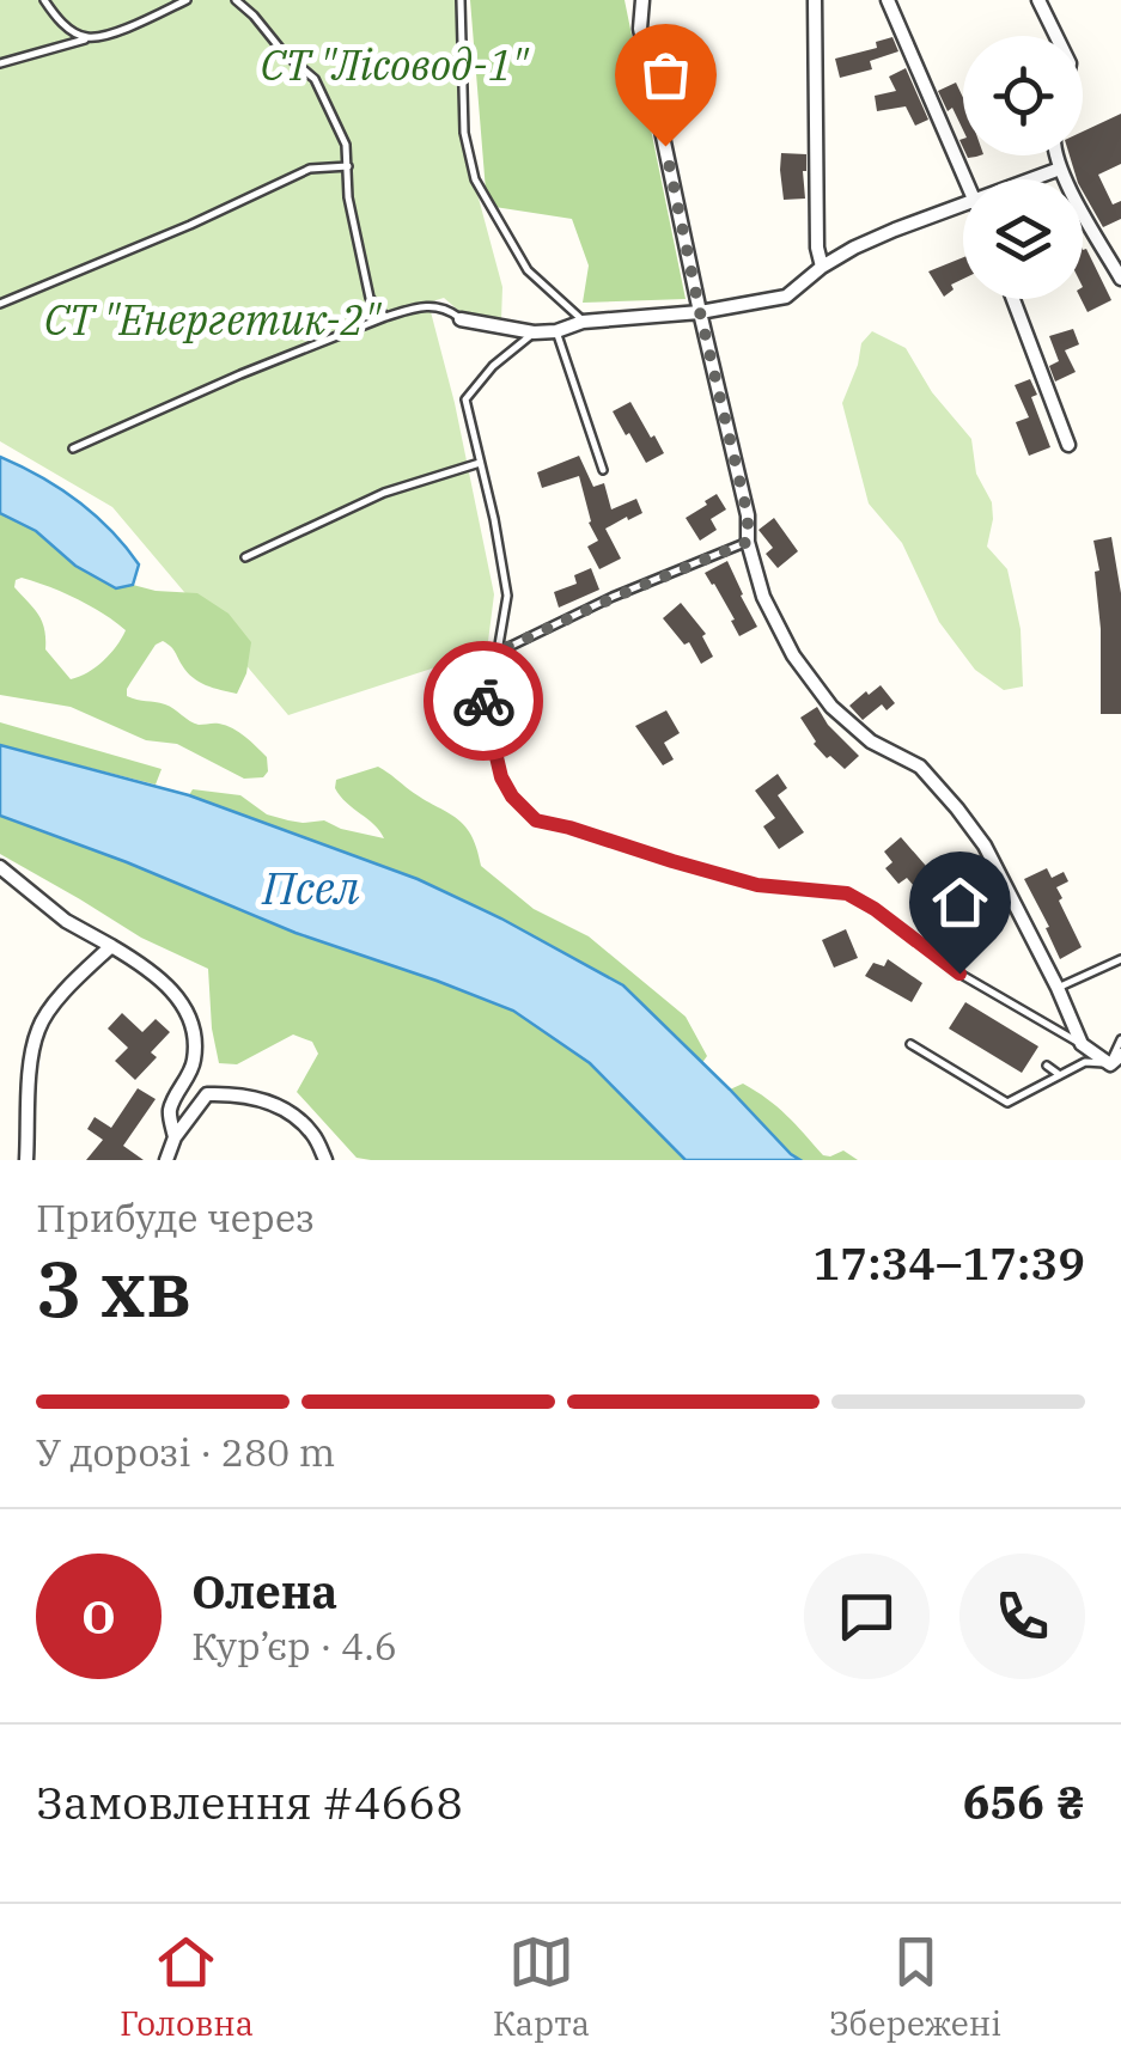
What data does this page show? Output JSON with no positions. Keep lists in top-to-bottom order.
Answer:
{
  "water": ["Псел"],
  "parks": ["СТ \"Лісовод-1\"", "СТ \"Енергетик-2\""],
  "page": {
    "heading": ["3 хв", "Прибуде через", "17:34–17:39"],
    "panel": [
      "Олена",
      "Кур’єр · 4.6",
      "Замовлення #4668",
      "656 ₴"
    ],
    "bar": "У дорозі · 280 m",
    "round": "О",
    "tabs": ["Головна", "Карта", "Збережені"]
  }
}
